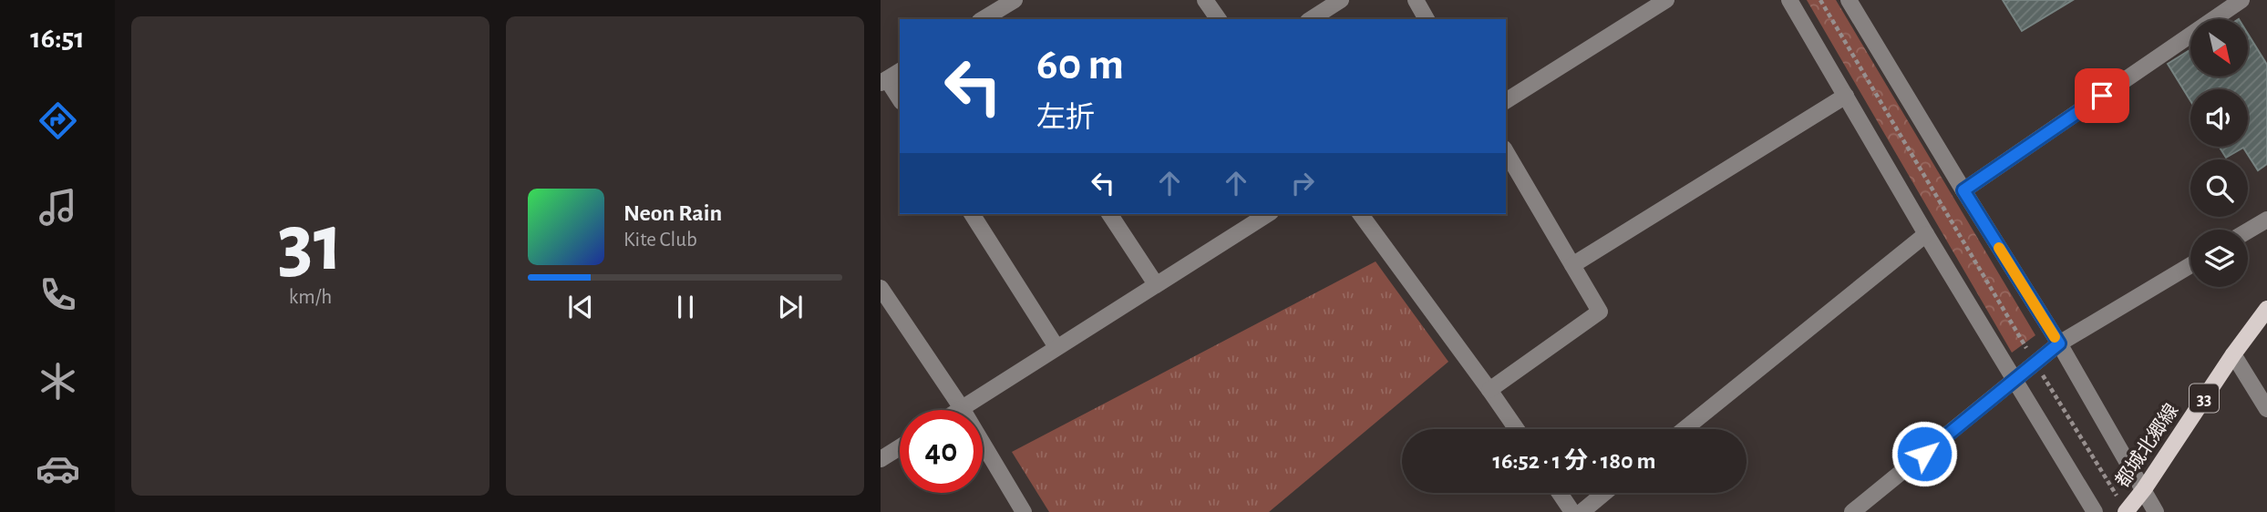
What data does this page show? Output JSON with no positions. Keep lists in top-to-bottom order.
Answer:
{
  "streets": {
    "main road": ["33", "都城北郷線"]
  },
  "north": "bottom right",
  "page": {
    "tabs": "16:51",
    "tile": ["31", "km/h"],
    "turn": ["60 m", "左折"],
    "song": ["Neon Rain", "Kite Club"],
    "limit": "40",
    "trip": "16:52 · 1 分 · 180 m"
  }
}
